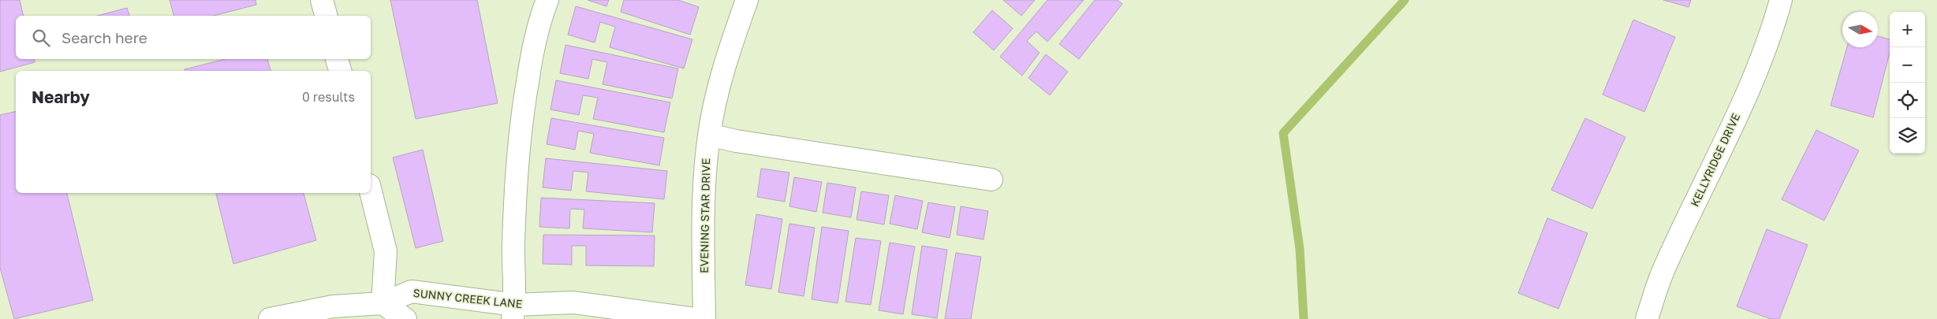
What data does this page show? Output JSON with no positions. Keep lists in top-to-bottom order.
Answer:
{
  "streets": {
    "street": ["KELLYRIDGE DRIVE", "EVENING STAR DRIVE", "SUNNY CREEK LANE"]
  },
  "north": "right",
  "page": {
    "map_buttons": ["+", "−"],
    "search": "Search here",
    "heading": ["Nearby", "0 results"]
  }
}
